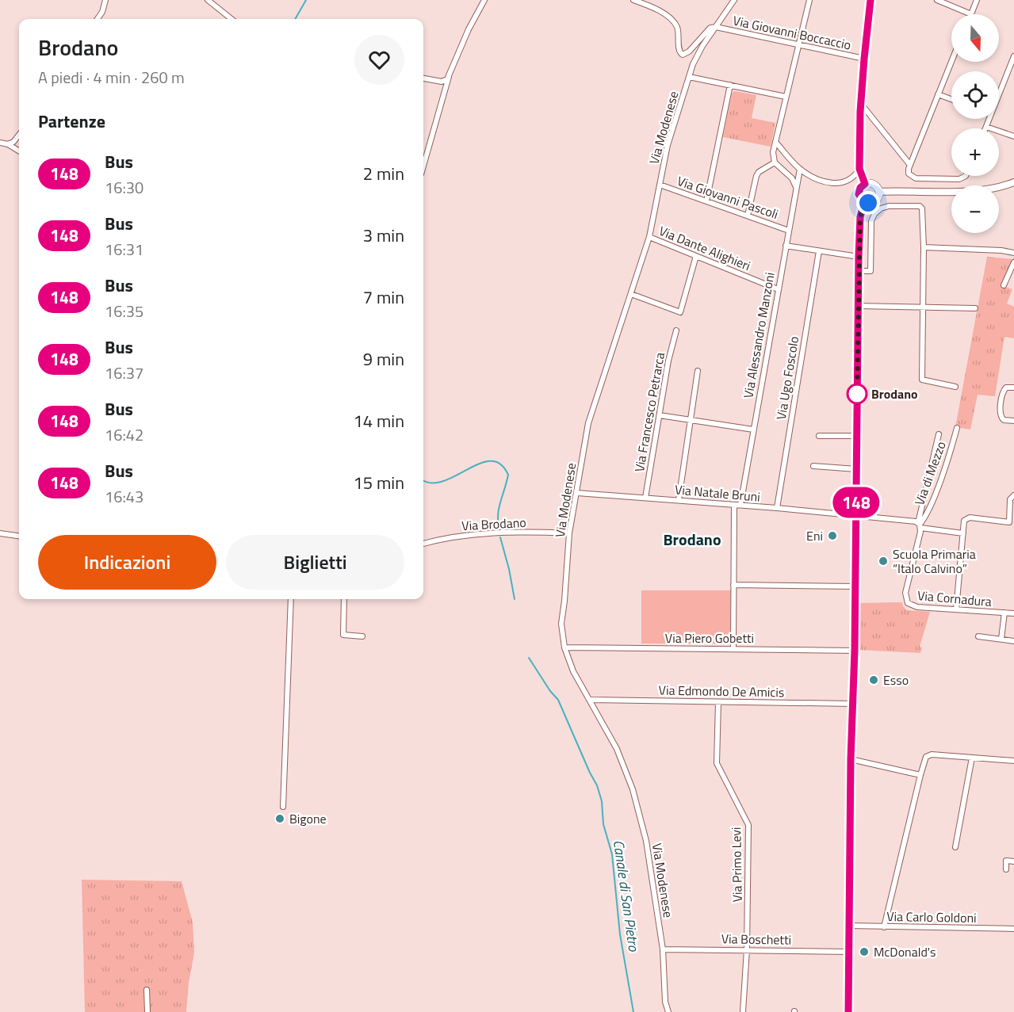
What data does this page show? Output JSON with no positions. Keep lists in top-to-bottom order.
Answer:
{
  "streets": {
    "street": [
      "Via Giovanni Boccaccio",
      "Via Modenese",
      "Via Giovanni Pascoli",
      "Via Dante Alighieri",
      "Via Alessandro Manzoni",
      "Via Ugo Foscolo",
      "Via Francesco Petrarca",
      "Via di Mezzo",
      "Via Natale Bruni",
      "Via Brodano",
      "Via Cornadura",
      "Via Piero Gobetti",
      "Via Edmondo De Amicis",
      "Via Primo Levi",
      "Via Carlo Goldoni",
      "Via Boschetti"
    ]
  },
  "crossings": [
    ["Via Giovanni Boccaccio", "Via Modenese"],
    ["Via Modenese", "Via Giovanni Pascoli"],
    ["Via Modenese", "Via Dante Alighieri"],
    ["Via Modenese", "Via Natale Bruni"],
    ["Via Modenese", "Via Brodano"],
    ["Via Modenese", "Via Piero Gobetti"],
    ["Via Modenese", "Via Edmondo De Amicis"],
    ["Via Modenese", "Via Boschetti"],
    ["Via Giovanni Pascoli", "Via Alessandro Manzoni"],
    ["Via Dante Alighieri", "Via Alessandro Manzoni"],
    ["Via Alessandro Manzoni", "Via Natale Bruni"],
    ["Via Ugo Foscolo", "Via Natale Bruni"],
    ["Via Francesco Petrarca", "Via Natale Bruni"],
    ["Via di Mezzo", "Via Cornadura"],
    ["Via Edmondo De Amicis", "Via Primo Levi"],
    ["Via Primo Levi", "Via Boschetti"]
  ],
  "districts": ["Brodano"],
  "water": ["Canale di San Pietro"],
  "places": [
    "Brodano",
    "Eni",
    "Scuola Primaria “Italo Calvino”",
    "Esso",
    "Bigone",
    "McDonald's"
  ],
  "lines": ["bus line 148"],
  "north": "bottom",
  "page": {
    "on_map": "148",
    "map_buttons": ["+", "−"],
    "heading": [
      ["Brodano", "A piedi · 4 min · 260 m"],
      "Partenze"
    ],
    "list": [
      {
        "mark": "148",
        "name": "Bus",
        "note": "16:30",
        "value": "2 min"
      },
      {
        "mark": "148",
        "name": "Bus",
        "note": "16:31",
        "value": "3 min"
      },
      {
        "mark": "148",
        "name": "Bus",
        "note": "16:35",
        "value": "7 min"
      },
      {
        "mark": "148",
        "name": "Bus",
        "note": "16:37",
        "value": "9 min"
      },
      {
        "mark": "148",
        "name": "Bus",
        "note": "16:42",
        "value": "14 min"
      },
      {
        "mark": "148",
        "name": "Bus",
        "note": "16:43",
        "value": "15 min"
      }
    ],
    "buttons": ["Indicazioni", "Biglietti"]
  }
}
